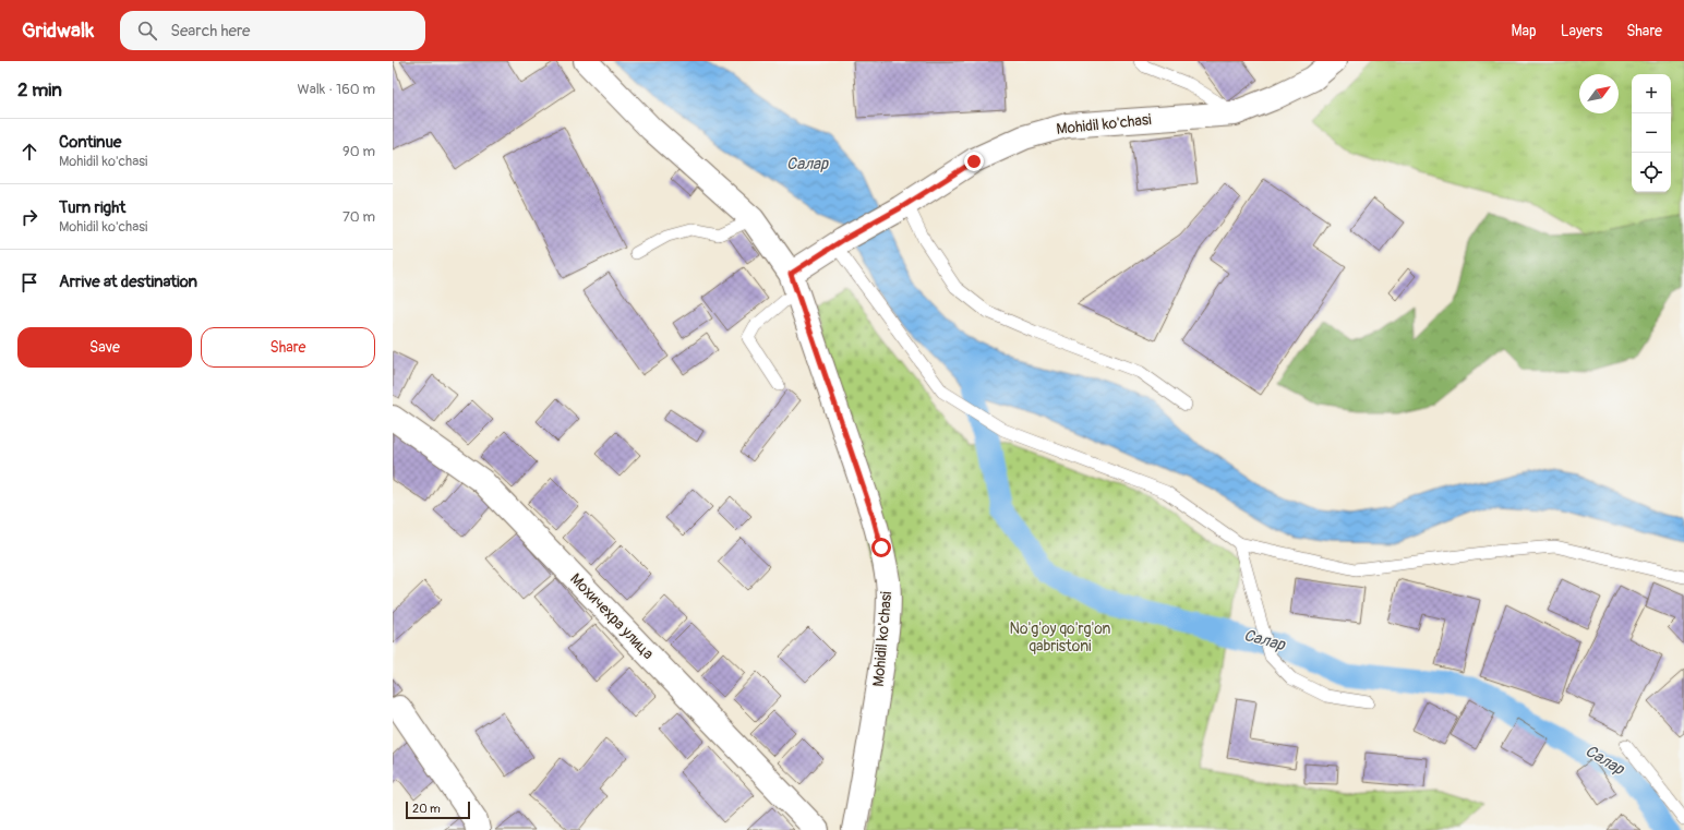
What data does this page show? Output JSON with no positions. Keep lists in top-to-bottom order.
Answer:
{
  "streets": {
    "street": ["Mohidil ko'chasi", "Мохичехра улица"]
  },
  "water": ["Салар"],
  "parks": ["No'g'oy qo'rg'on qabristoni"],
  "scale_bar": "20 m",
  "north": "top right",
  "page": {
    "header": "Gridwalk",
    "search": "Search here",
    "nav": ["Map", "Layers", "Share"],
    "heading": ["2 min", "Walk · 160 m"],
    "map_buttons": ["+", "−"],
    "list": [
      ["Continue", "Mohidil ko'chasi", "90 m"],
      ["Turn right", "Mohidil ko'chasi", "70 m"],
      "Arrive at destination"
    ],
    "buttons": ["Save", "Share"],
    "scale": "20 m"
  }
}
